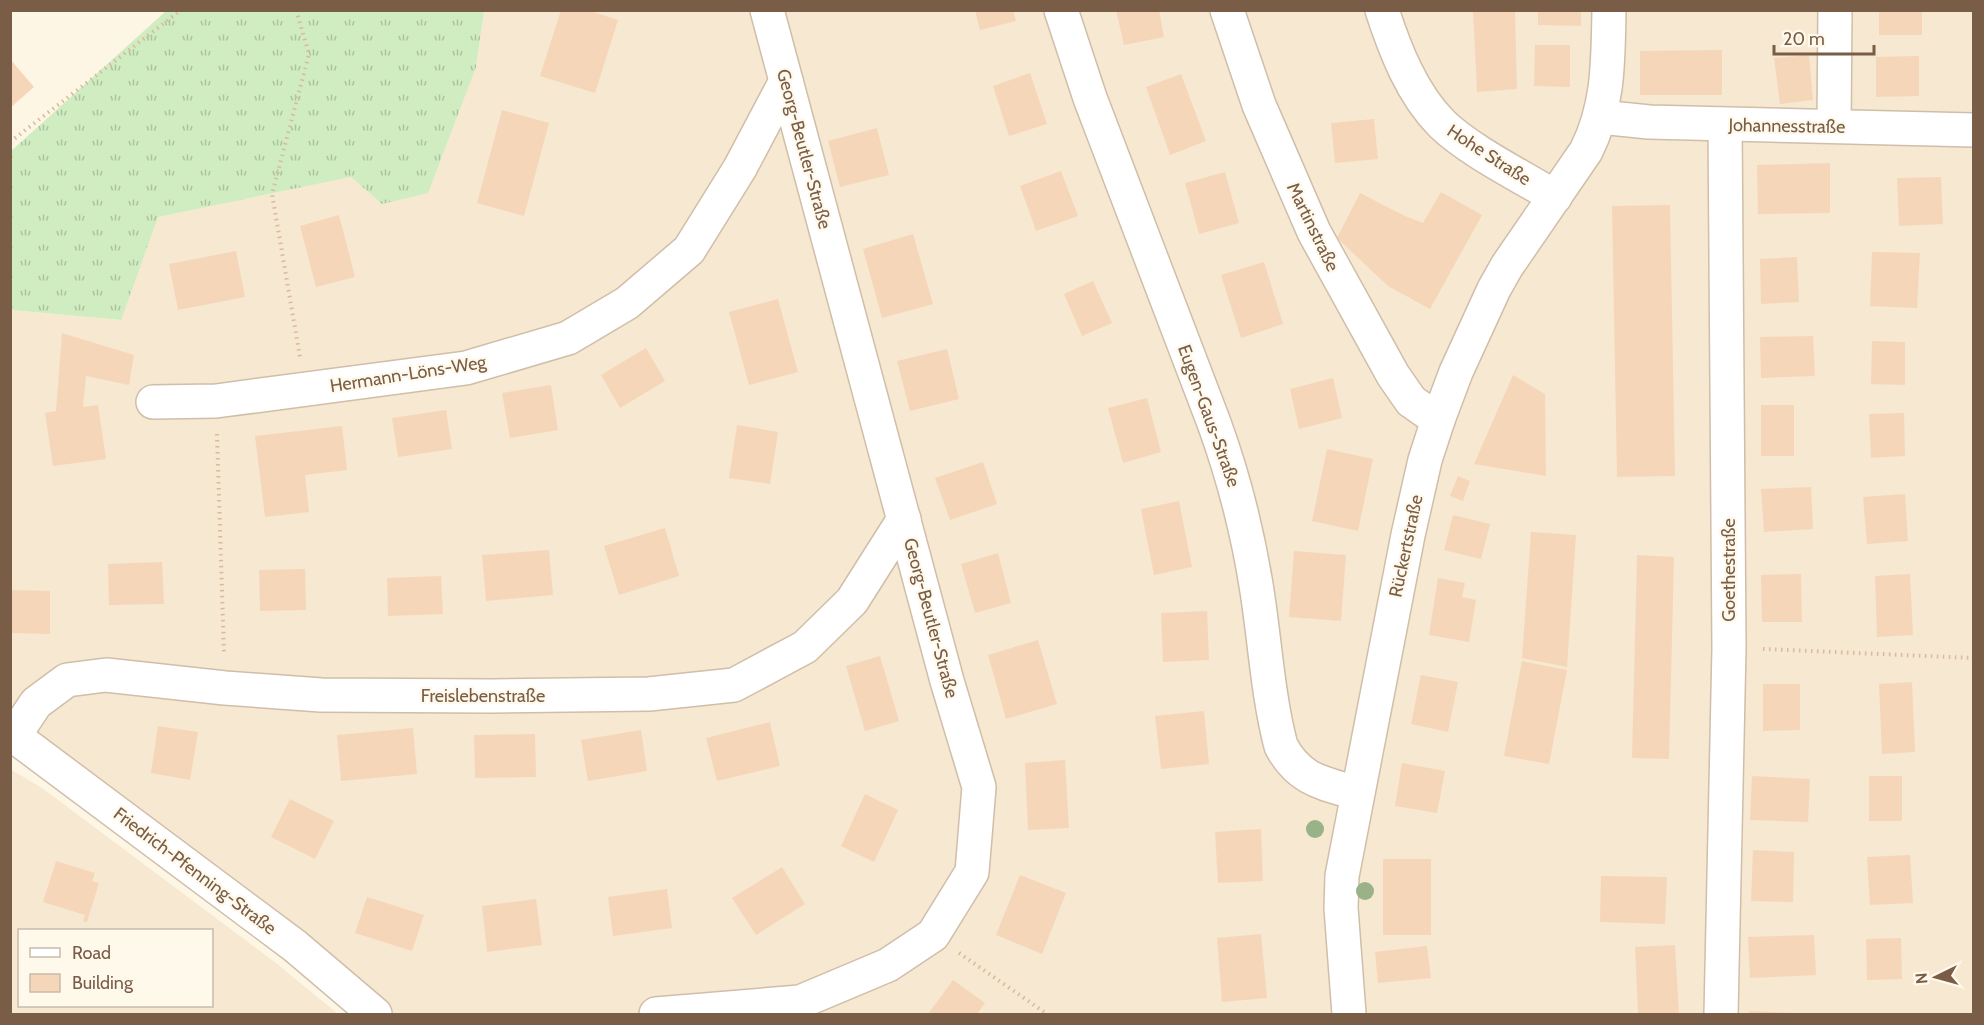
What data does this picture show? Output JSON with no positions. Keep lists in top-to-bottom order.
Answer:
{
  "streets": {
    "street": [
      "Johannesstraße",
      "Georg-Beutler-Straße",
      "Hohe Straße",
      "Martinstraße",
      "Hermann-Löns-Weg",
      "Eugen-Gaus-Straße",
      "Rückertstraße",
      "Goethestraße",
      "Freislebenstraße",
      "Friedrich-Pfenning-Straße"
    ]
  },
  "crossings": [
    ["Johannesstraße", "Rückertstraße"],
    ["Johannesstraße", "Goethestraße"],
    ["Georg-Beutler-Straße", "Hermann-Löns-Weg"],
    ["Georg-Beutler-Straße", "Freislebenstraße"],
    ["Hohe Straße", "Rückertstraße"],
    ["Martinstraße", "Rückertstraße"],
    ["Eugen-Gaus-Straße", "Rückertstraße"],
    ["Freislebenstraße", "Friedrich-Pfenning-Straße"]
  ],
  "legend": ["Road", "Building"],
  "scale_bar": "20 m",
  "north": "left"
}
